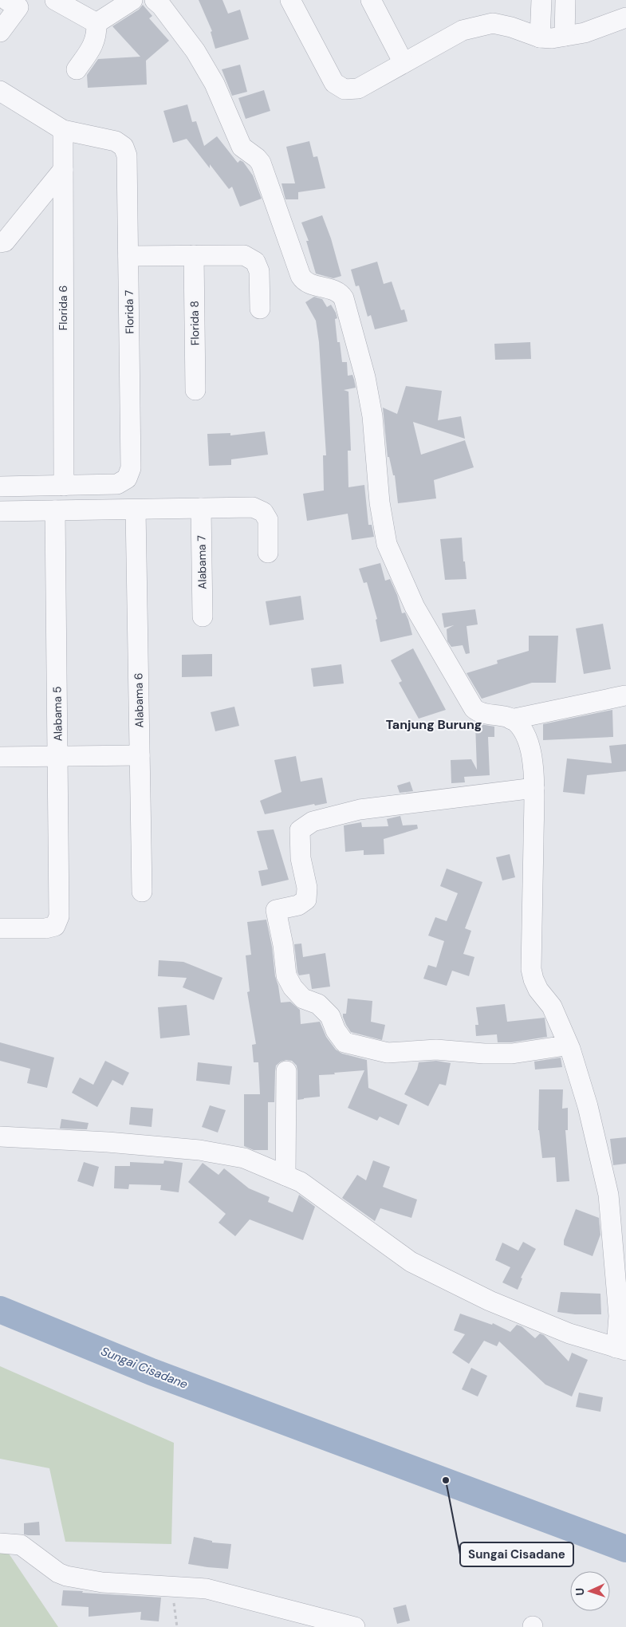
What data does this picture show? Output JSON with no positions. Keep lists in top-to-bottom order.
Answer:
{
  "streets": {
    "street": [
      "Florida 6",
      "Florida 7",
      "Florida 8",
      "Alabama 7",
      "Alabama 6",
      "Alabama 5"
    ]
  },
  "crossings": [
    ["Florida 6", "Florida 7"]
  ],
  "districts": ["Tanjung Burung"],
  "water": ["Sungai Cisadane"],
  "places": ["Sungai Cisadane"],
  "north": "left"
}
